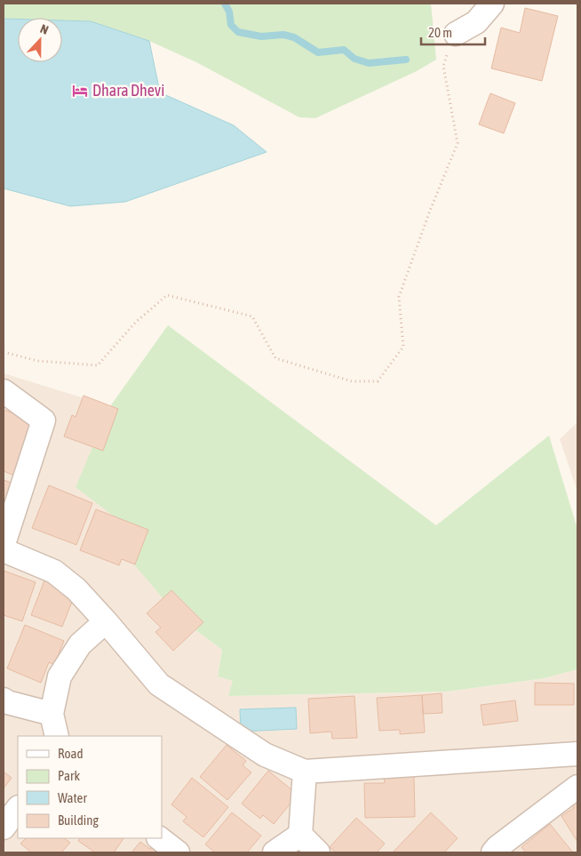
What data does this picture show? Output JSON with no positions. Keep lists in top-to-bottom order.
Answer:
{
  "places": {
    "hotel": ["Dhara Dhevi"]
  },
  "legend": [
    "Road",
    "Park",
    "Water",
    "Building"
  ],
  "scale_bar": "20 m",
  "north": "top"
}
